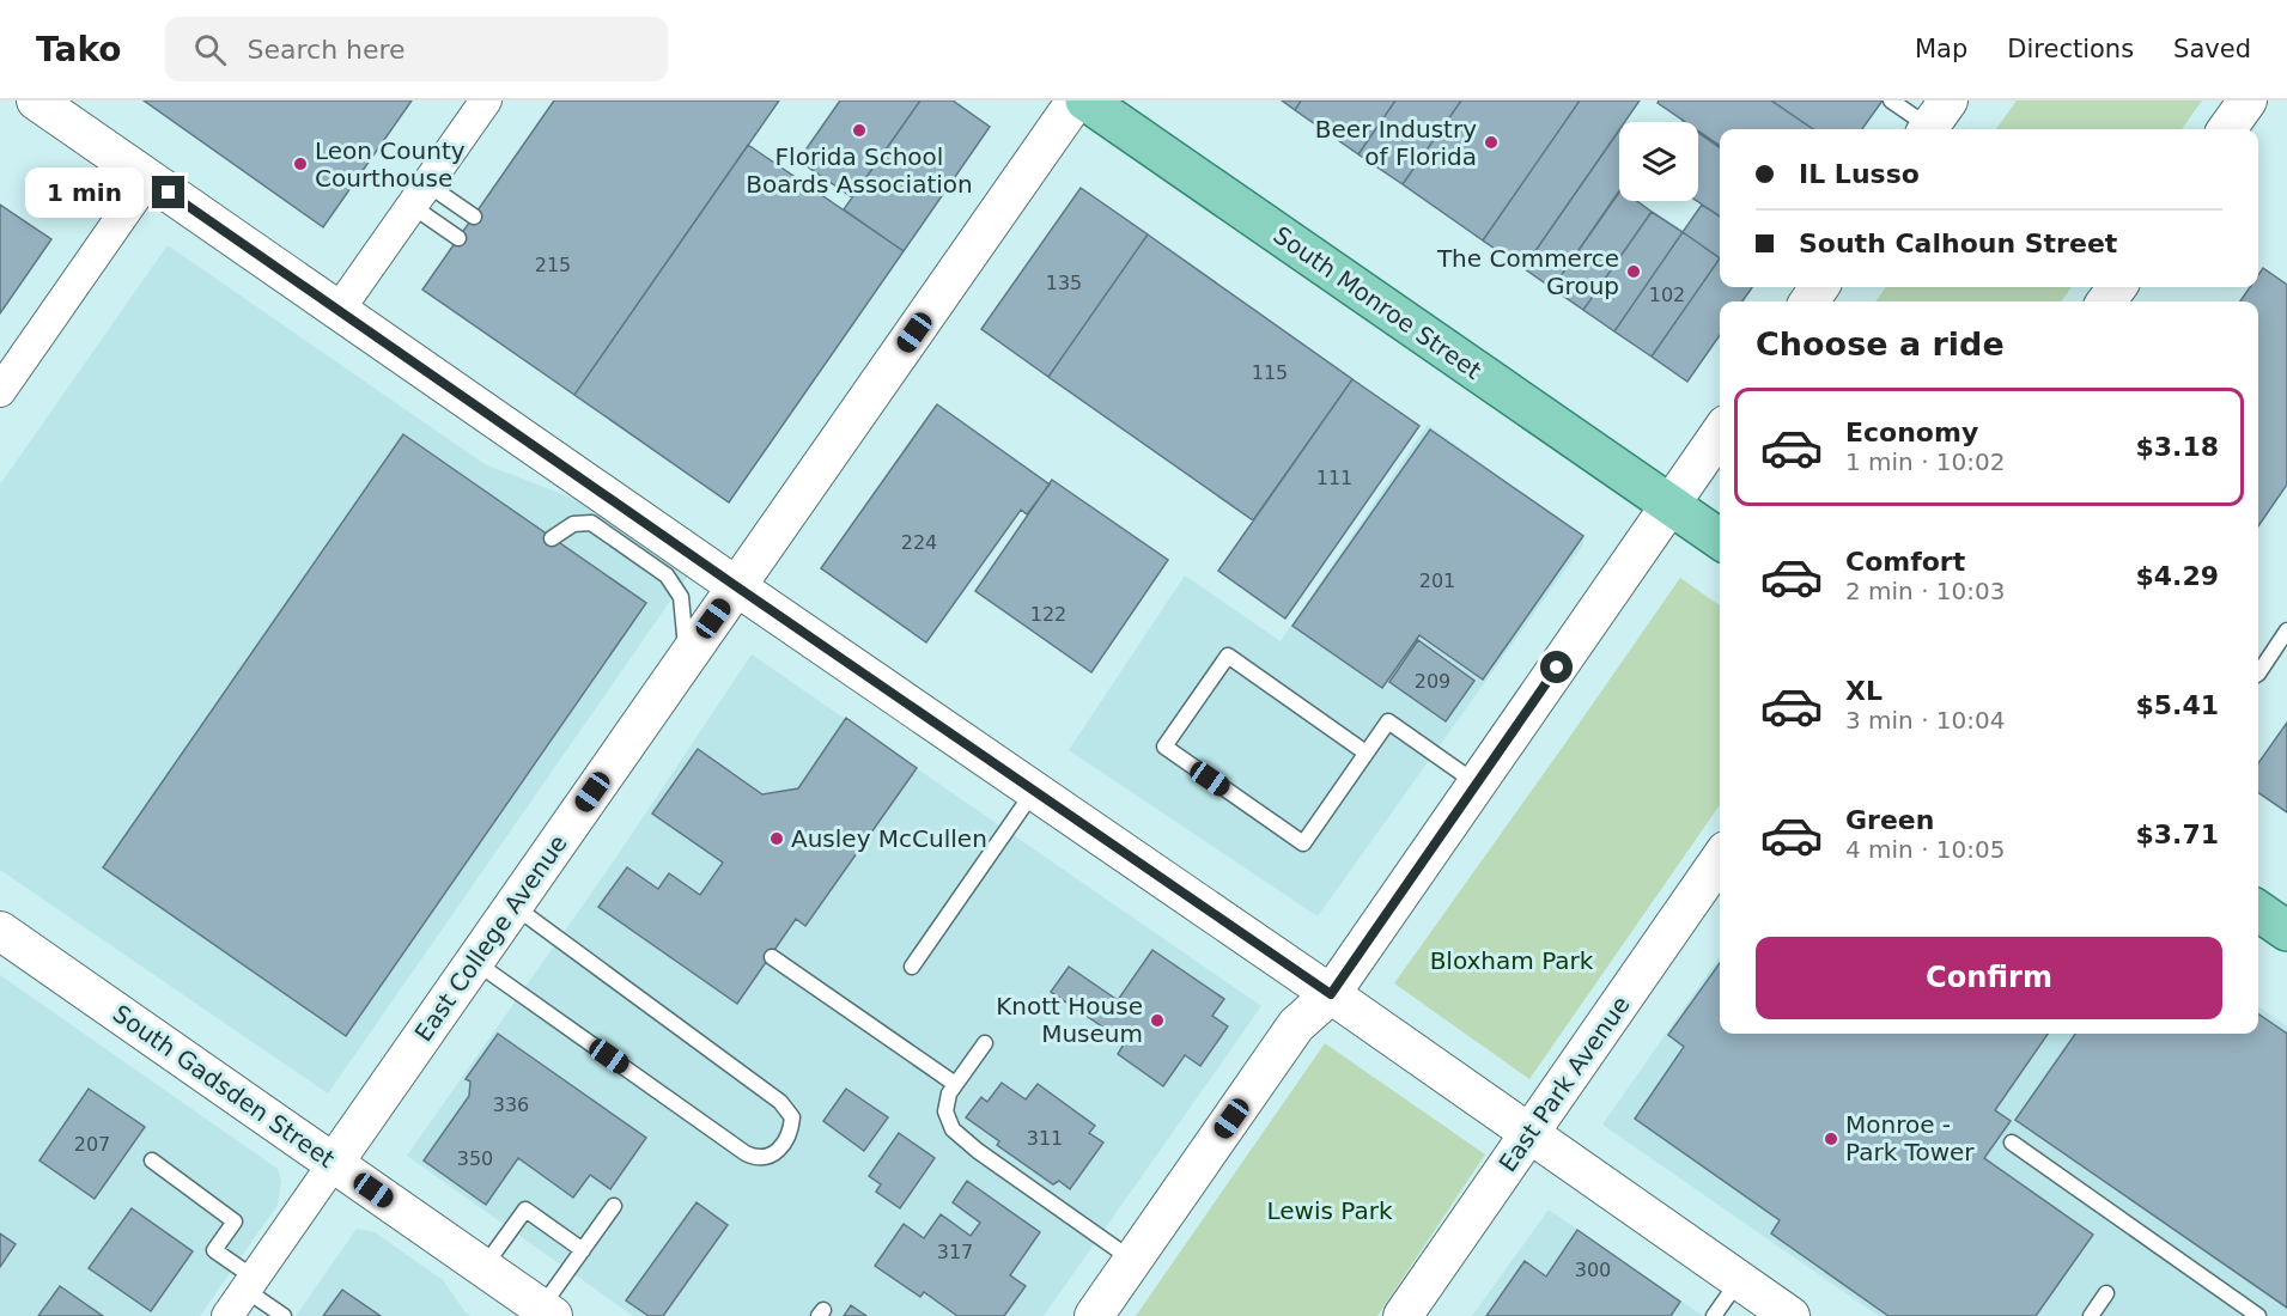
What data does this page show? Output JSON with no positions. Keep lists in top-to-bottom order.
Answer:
{
  "streets": {
    "main road": ["South Monroe Street"],
    "street": ["East College Avenue", "East Park Avenue", "South Gadsden Street"]
  },
  "crossings": [
    ["East College Avenue", "South Gadsden Street"]
  ],
  "parks": ["Bloxham Park", "Lewis Park"],
  "places": [
    "Florida School Boards Association",
    "Beer Industry of Florida",
    "Leon County Courthouse",
    "The Commerce Group",
    "Ausley McCullen",
    "Knott House Museum",
    "Monroe - Park Tower"
  ],
  "house_numbers": [
    "215",
    "135",
    "102",
    "115",
    "111",
    "224",
    "201",
    "122",
    "209",
    "336",
    "311",
    "207",
    "350",
    "317",
    "300"
  ],
  "page": {
    "header": "Tako",
    "search": "Search here",
    "nav": ["Map", "Directions", "Saved"],
    "banner": ["IL Lusso", "South Calhoun Street"],
    "bubble": "1 min",
    "heading": "Choose a ride",
    "list": [
      {
        "name": "Economy",
        "note": "1 min · 10:02",
        "value": "$3.18"
      },
      {
        "name": "Comfort",
        "note": "2 min · 10:03",
        "value": "$4.29"
      },
      {
        "name": "XL",
        "note": "3 min · 10:04",
        "value": "$5.41"
      },
      {
        "name": "Green",
        "note": "4 min · 10:05",
        "value": "$3.71"
      }
    ],
    "buttons": "Confirm"
  }
}
